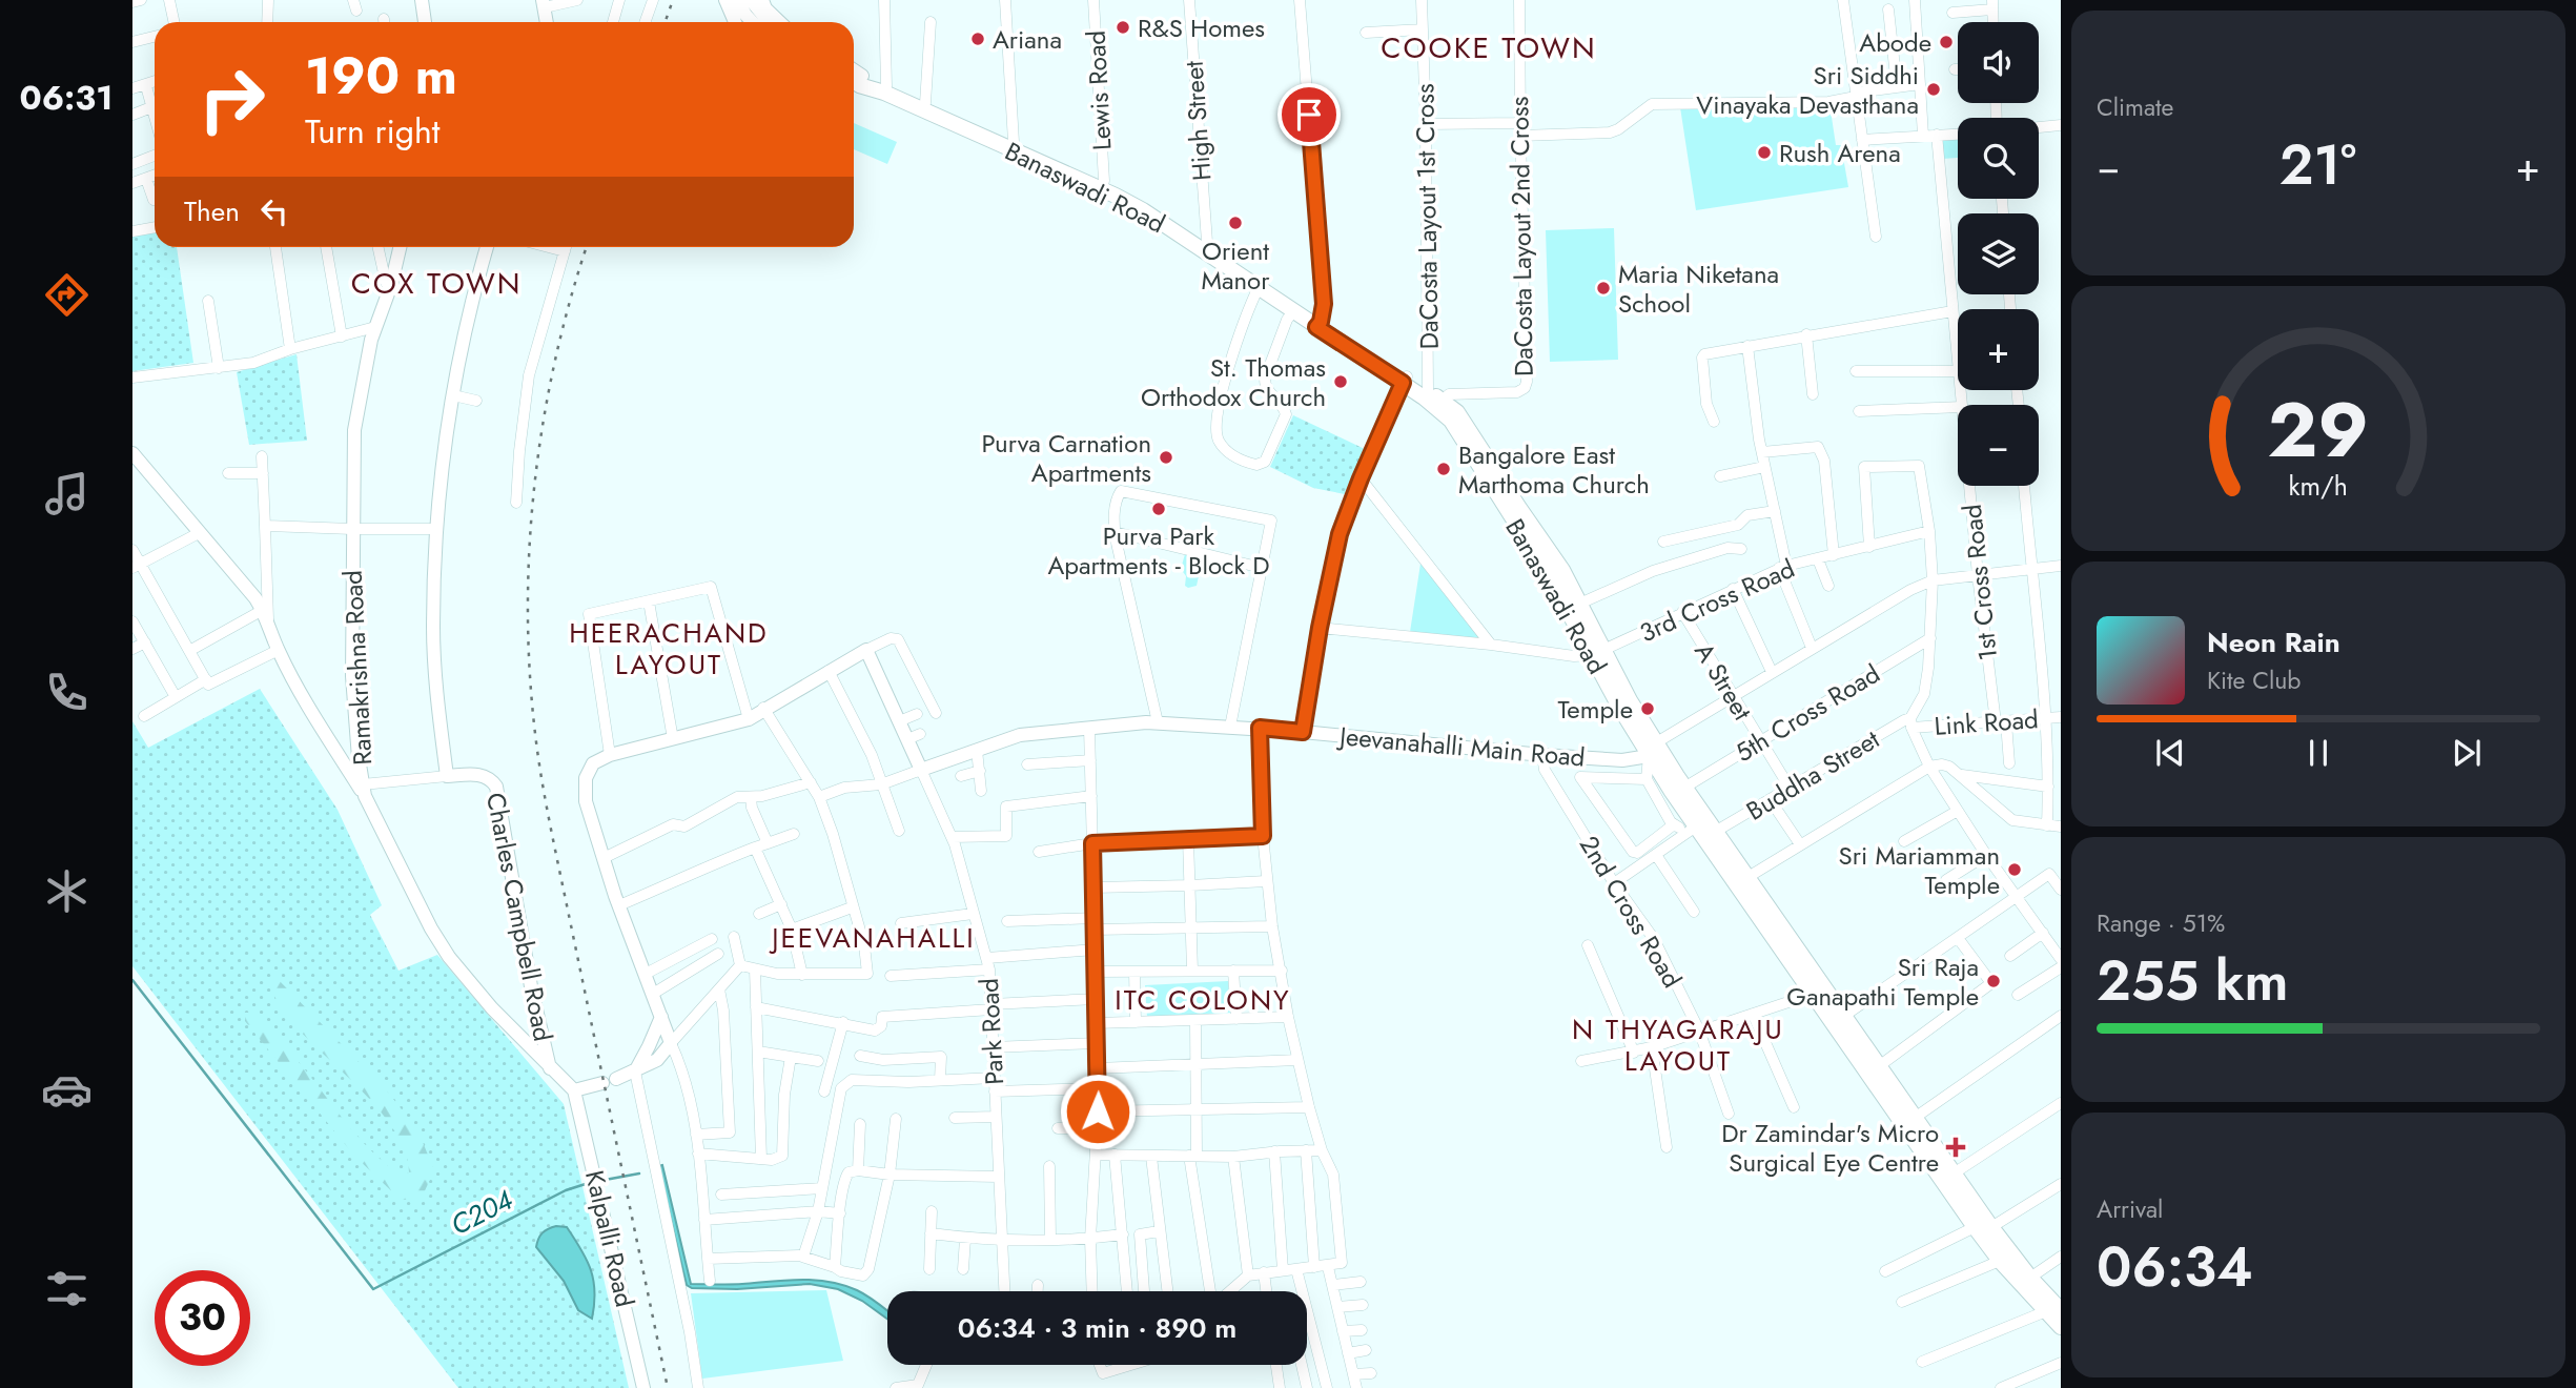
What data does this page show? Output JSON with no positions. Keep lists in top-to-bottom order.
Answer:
{
  "streets": {
    "main road": ["Banaswadi Road"],
    "street": [
      "Lewis Road",
      "High Street",
      "DaCosta Layout 1st Cross",
      "DaCosta Layout 2nd Cross",
      "1st Cross Road",
      "3rd Cross Road",
      "Ramakrishna Road",
      "A Street",
      "5th Cross Road",
      "Link Road",
      "Jeevanahalli Main Road",
      "Buddha Street",
      "2nd Cross Road",
      "Charles Campbell Road",
      "Park Road",
      "Kalpalli Road"
    ]
  },
  "crossings": [
    ["Lewis Road", "Banaswadi Road"],
    ["High Street", "Banaswadi Road"],
    ["Banaswadi Road", "DaCosta Layout 1st Cross"],
    ["Banaswadi Road", "DaCosta Layout 2nd Cross"],
    ["Banaswadi Road", "3rd Cross Road"],
    ["Banaswadi Road", "5th Cross Road"],
    ["Banaswadi Road", "Jeevanahalli Main Road"],
    ["Banaswadi Road", "Buddha Street"],
    ["DaCosta Layout 1st Cross", "DaCosta Layout 2nd Cross"],
    ["1st Cross Road", "Link Road"],
    ["3rd Cross Road", "A Street"],
    ["Ramakrishna Road", "Charles Campbell Road"],
    ["Ramakrishna Road", "Kalpalli Road"],
    ["A Street", "5th Cross Road"],
    ["A Street", "Buddha Street"],
    ["Link Road", "Buddha Street"],
    ["Jeevanahalli Main Road", "2nd Cross Road"],
    ["Jeevanahalli Main Road", "Park Road"]
  ],
  "districts": [
    "COOKE TOWN",
    "COX TOWN",
    "HEERACHAND LAYOUT",
    "JEEVANAHALLI",
    "ITC COLONY",
    "N THYAGARAJU LAYOUT"
  ],
  "water": ["C204"],
  "places": {
    "other": [
      "R&S Homes",
      "Ariana",
      "Abode",
      "Sri Siddhi Vinayaka Devasthana",
      "Rush Arena",
      "Orient Manor",
      "Maria Niketana School",
      "St. Thomas Orthodox Church",
      "Purva Carnation Apartments",
      "Bangalore East Marthoma Church",
      "Purva Park Apartments - Block D",
      "Temple",
      "Sri Mariamman Temple",
      "Sri Raja Ganapathi Temple"
    ],
    "health": ["Dr Zamindar's Micro Surgical Eye Centre"]
  },
  "page": {
    "tabs": "06:31",
    "tile": [
      "Climate",
      ["Range · 51%", "255 km"],
      ["Arrival", "06:34"]
    ],
    "map_buttons": ["+", "−"],
    "turn": ["190 m", "Turn right"],
    "heat": ["−", "21°", "+"],
    "then": "Then",
    "song": ["Neon Rain", "Kite Club"],
    "limit": "30",
    "trip": "06:34 · 3 min · 890 m",
    "gauge": ["29", "km/h"]
  }
}
